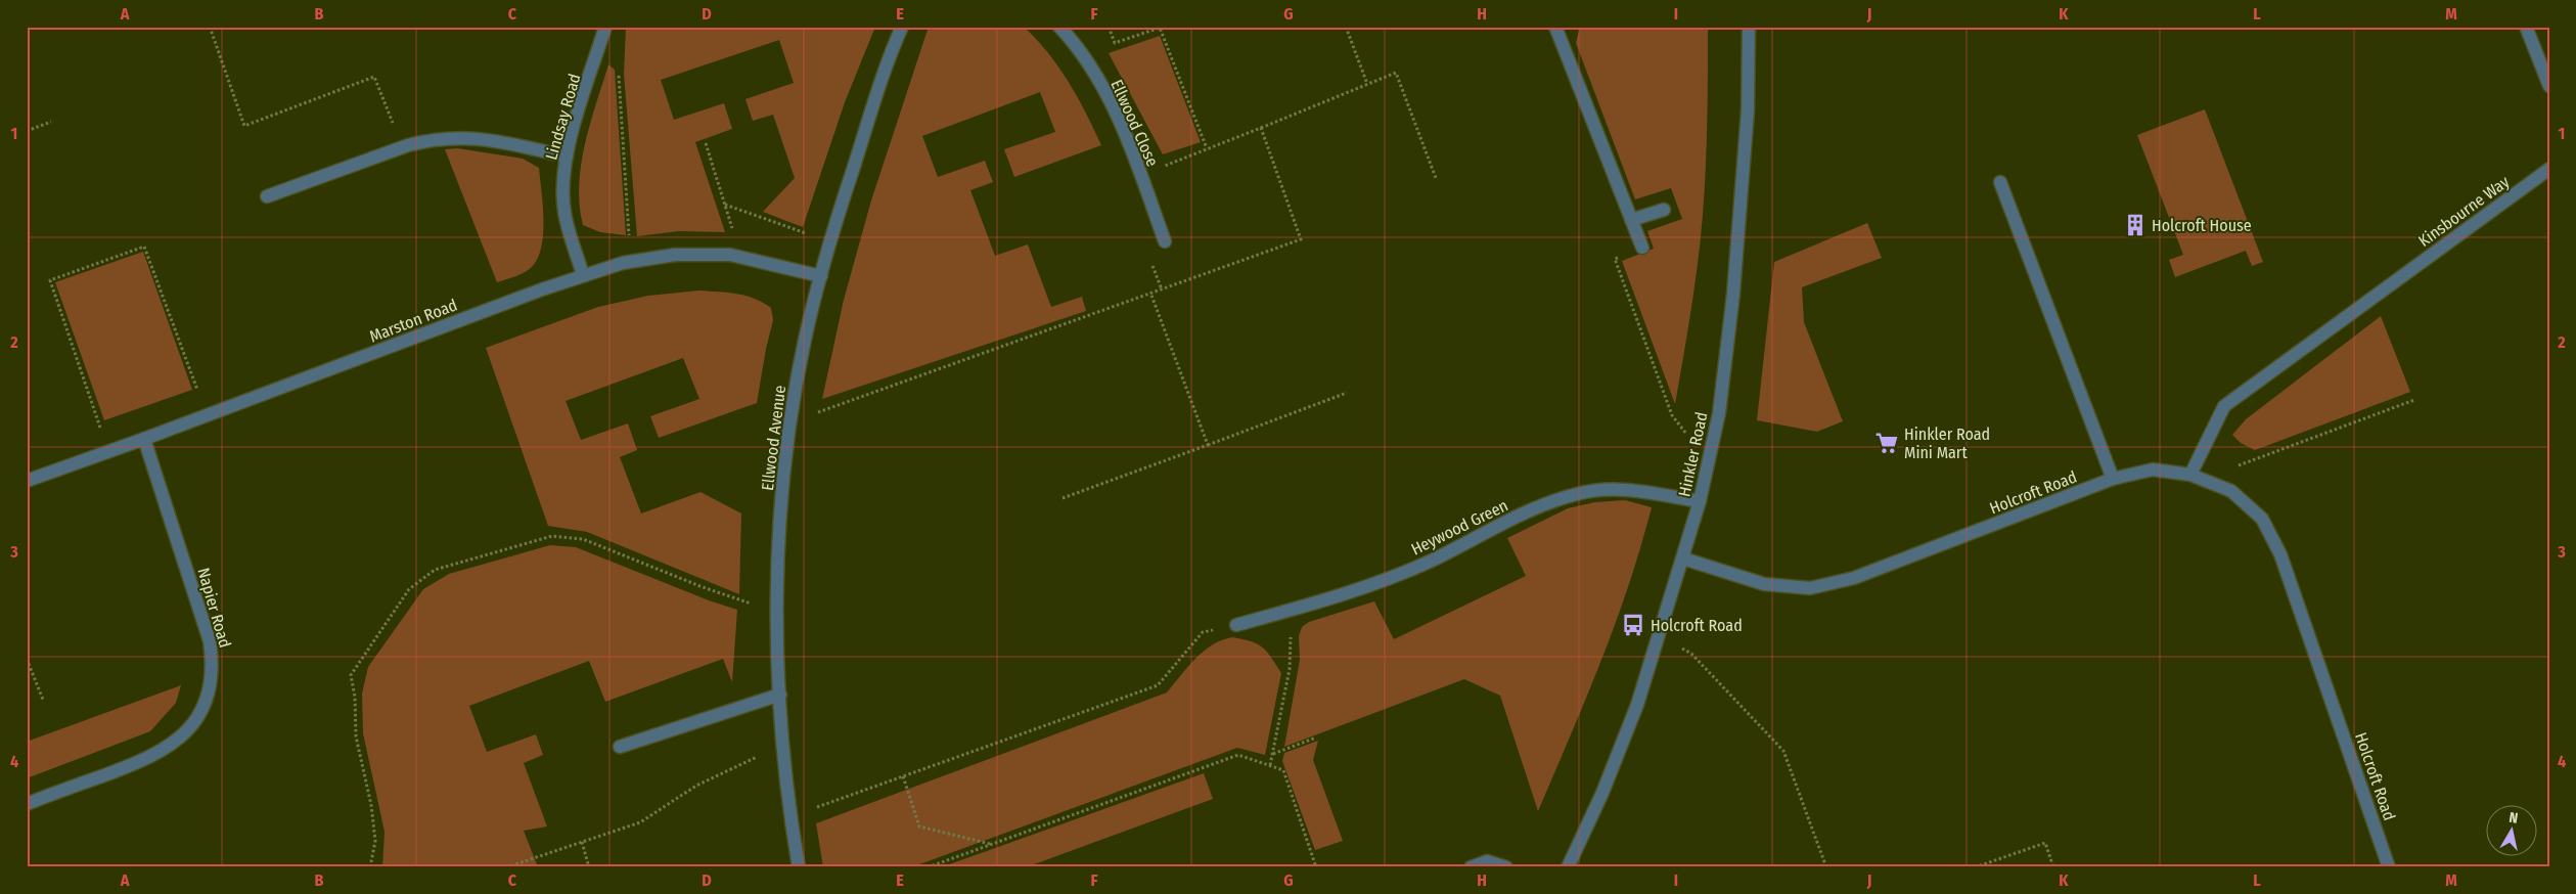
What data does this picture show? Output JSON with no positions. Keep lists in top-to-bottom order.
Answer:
{
  "streets": {
    "street": [
      "Lindsay Road",
      "Ellwood Close",
      "Kinsbourne Way",
      "Marston Road",
      "Ellwood Avenue",
      "Hinkler Road",
      "Holcroft Road",
      "Heywood Green",
      "Napier Road"
    ]
  },
  "crossings": [
    ["Lindsay Road", "Marston Road"],
    ["Kinsbourne Way", "Holcroft Road"],
    ["Marston Road", "Ellwood Avenue"],
    ["Marston Road", "Napier Road"],
    ["Hinkler Road", "Holcroft Road"],
    ["Hinkler Road", "Heywood Green"]
  ],
  "places": {
    "building": ["Holcroft House"],
    "supermarket": ["Hinkler Road Mini Mart"],
    "bus stop": ["Holcroft Road"]
  },
  "north": "top",
  "grid": {
    "columns": [
      "A",
      "B",
      "C",
      "D",
      "E",
      "F",
      "G",
      "H",
      "I",
      "J",
      "K",
      "L",
      "M"
    ],
    "rows": [
      "1",
      "2",
      "3",
      "4"
    ]
  }
}
